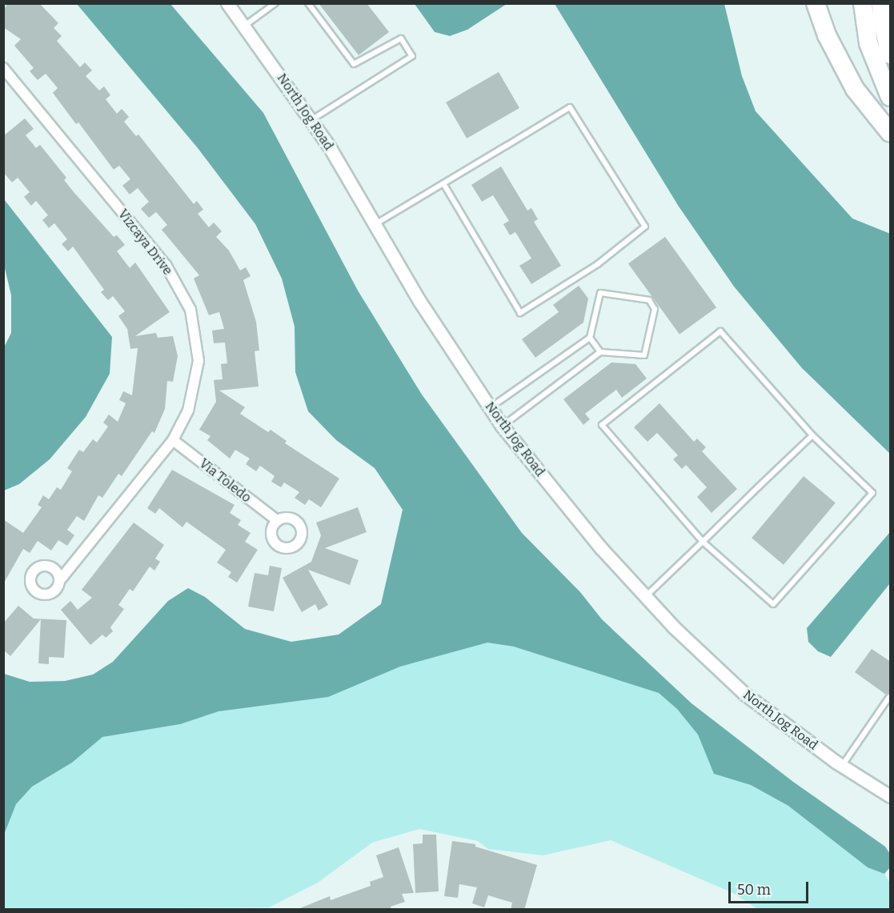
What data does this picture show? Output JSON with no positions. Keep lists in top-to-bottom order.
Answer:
{
  "streets": {
    "street": ["North Jog Road", "Vizcaya Drive", "Via Toledo"]
  },
  "crossings": [
    ["Vizcaya Drive", "Via Toledo"]
  ],
  "scale_bar": "50 m"
}
